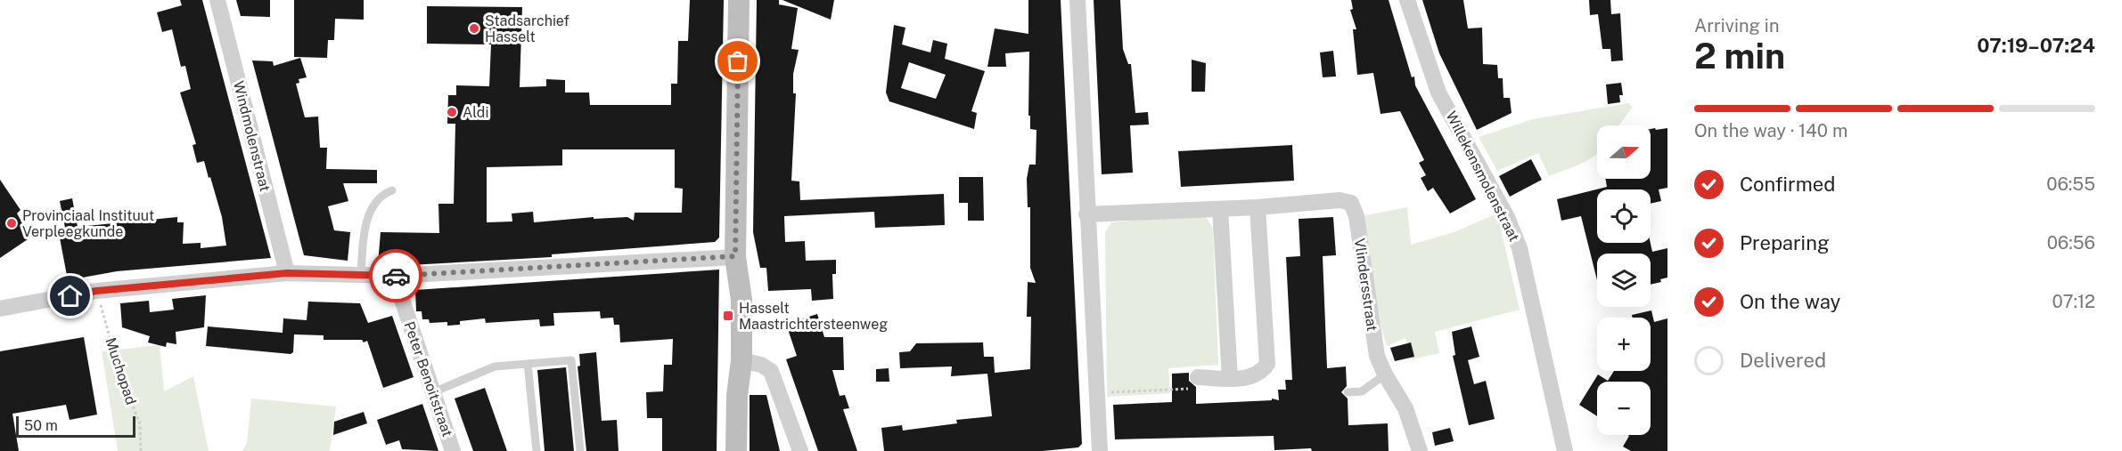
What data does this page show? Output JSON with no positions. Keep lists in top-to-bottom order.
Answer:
{
  "streets": {
    "street": [
      "Windmolenstraat",
      "Willekensmolenstraat",
      "Vlindersstraat",
      "Peter Benoitstraat"
    ],
    "path": ["Muchopad"]
  },
  "places": {
    "other": ["Stadsarchief Hasselt", "Aldi", "Provinciaal Instituut Verpleegkunde"],
    "transit": ["Hasselt Maastrichtersteenweg"]
  },
  "scale_bar": "50 m",
  "north": "right",
  "page": {
    "heading": ["2 min", "Arriving in", "07:19–07:24"],
    "bar": "On the way · 140 m",
    "map_buttons": ["+", "−"],
    "list": [
      ["Confirmed", "06:55"],
      ["Preparing", "06:56"],
      ["On the way", "07:12"],
      "Delivered"
    ],
    "scale": "50 m"
  }
}
